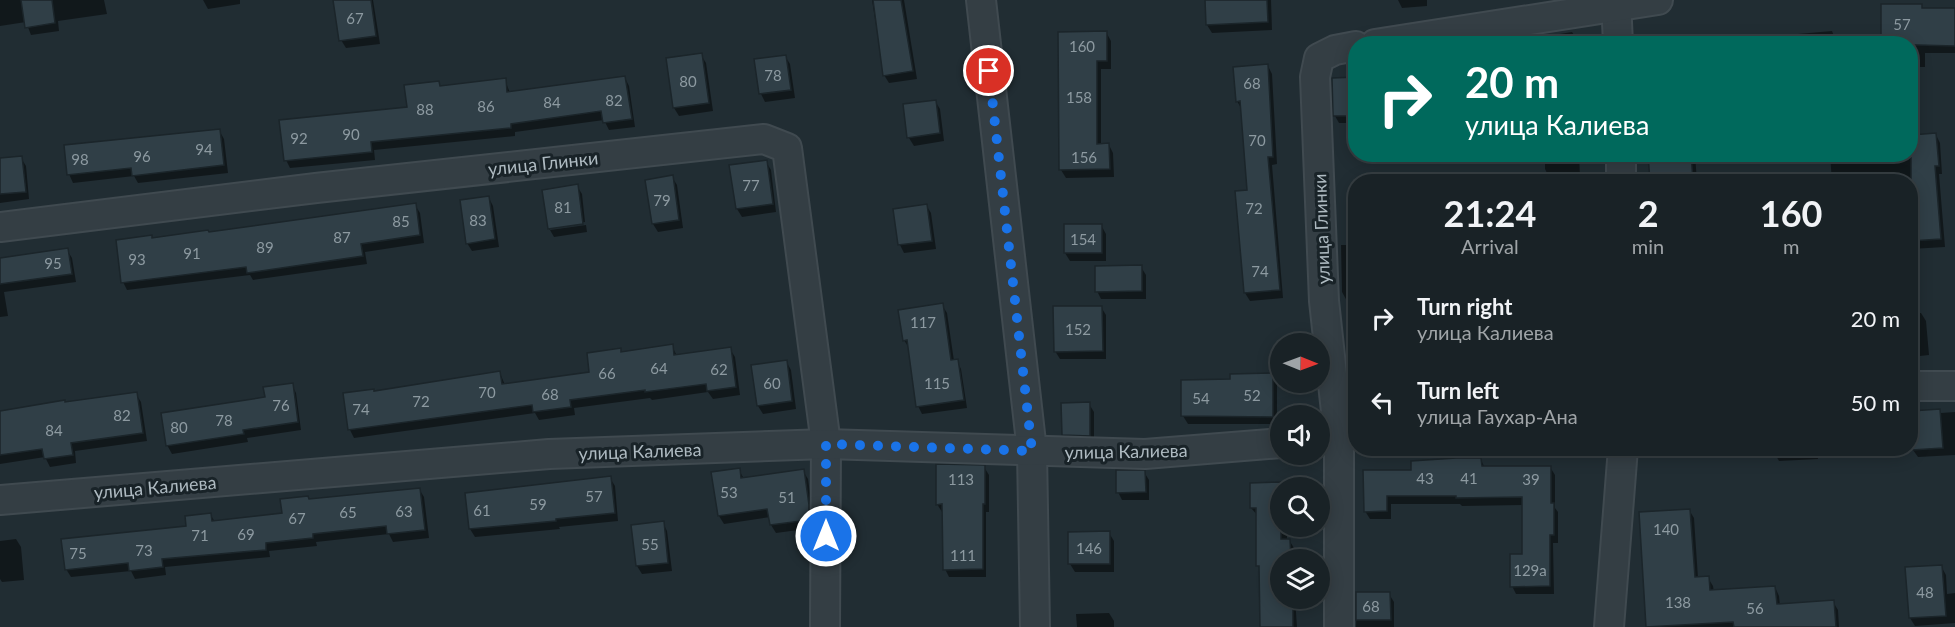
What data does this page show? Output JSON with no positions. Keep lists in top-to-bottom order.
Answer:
{
  "streets": {
    "street": ["улица Глинки", "улица Калиева"]
  },
  "crossings": [
    ["улица Глинки", "улица Калиева"]
  ],
  "house_numbers": [
    "67",
    "57",
    "160",
    "78",
    "80",
    "68",
    "158",
    "82",
    "84",
    "86",
    "88",
    "90",
    "92",
    "70",
    "94",
    "96",
    "156",
    "98",
    "77",
    "79",
    "81",
    "72",
    "83",
    "85",
    "87",
    "154",
    "89",
    "91",
    "93",
    "95",
    "74",
    "117",
    "152",
    "64",
    "62",
    "66",
    "60",
    "115",
    "70",
    "68",
    "52",
    "54",
    "72",
    "76",
    "74",
    "82",
    "78",
    "80",
    "84",
    "43",
    "41",
    "113",
    "39",
    "53",
    "57",
    "51",
    "59",
    "61",
    "63",
    "65",
    "67",
    "140",
    "69",
    "71",
    "55",
    "146",
    "73",
    "75",
    "111",
    "129а",
    "48",
    "138",
    "68",
    "56"
  ],
  "north": "right",
  "page": {
    "turn": ["20 m", "улица Калиева"],
    "eta": [
      "21:24",
      "Arrival",
      "2",
      "min",
      "160",
      "m"
    ],
    "list": [
      {
        "name": "Turn right",
        "note": "улица Калиева",
        "value": "20 m"
      },
      {
        "name": "Turn left",
        "note": "улица Гаухар-Ана",
        "value": "50 m"
      }
    ]
  }
}
